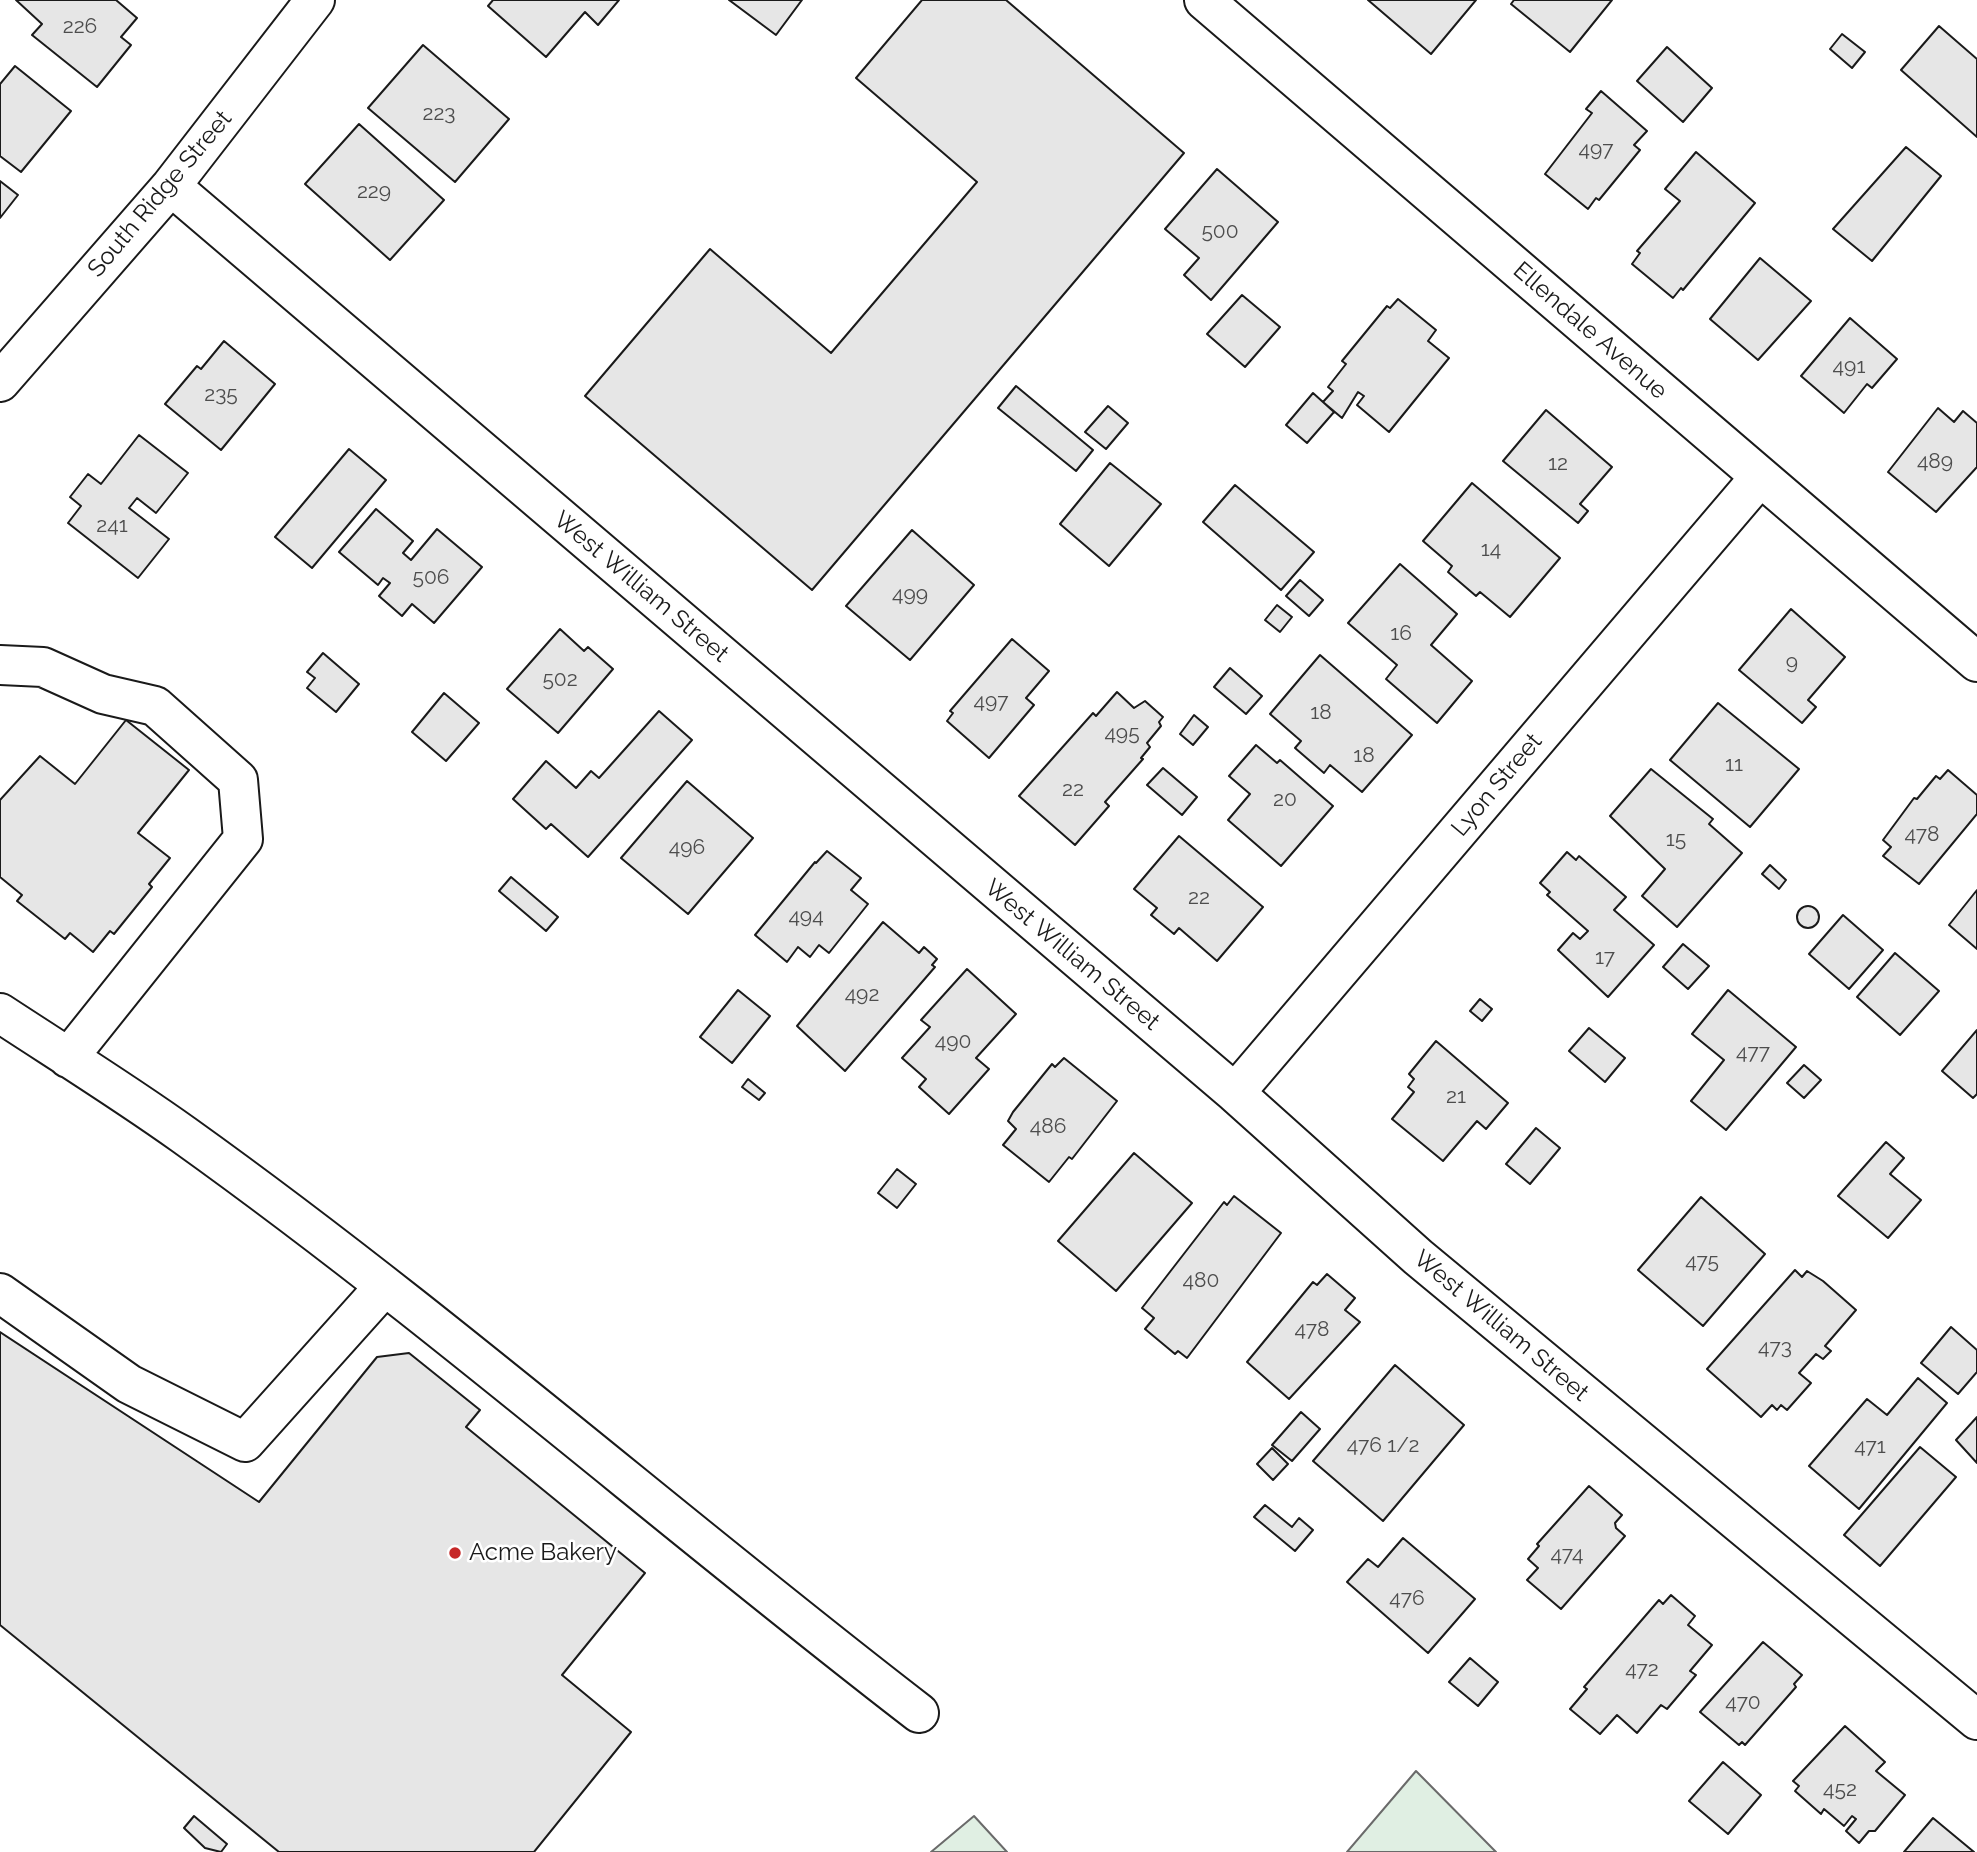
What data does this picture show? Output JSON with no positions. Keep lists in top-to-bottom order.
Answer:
{
  "streets": {
    "street": [
      "South Ridge Street",
      "Ellendale Avenue",
      "West William Street",
      "Lyon Street"
    ]
  },
  "crossings": [
    ["South Ridge Street", "West William Street"],
    ["Ellendale Avenue", "Lyon Street"],
    ["West William Street", "Lyon Street"]
  ],
  "places": ["Acme Bakery"],
  "house_numbers": [
    "226",
    "223",
    "497",
    "229",
    "500",
    "491",
    "235",
    "489",
    "12",
    "241",
    "14",
    "506",
    "499",
    "16",
    "9",
    "502",
    "497",
    "18",
    "495",
    "18",
    "11",
    "22",
    "20",
    "478",
    "15",
    "496",
    "22",
    "494",
    "17",
    "492",
    "490",
    "477",
    "21",
    "486",
    "475",
    "480",
    "478",
    "473",
    "476 1/2",
    "471",
    "474",
    "476",
    "472",
    "470",
    "452"
  ]
}
